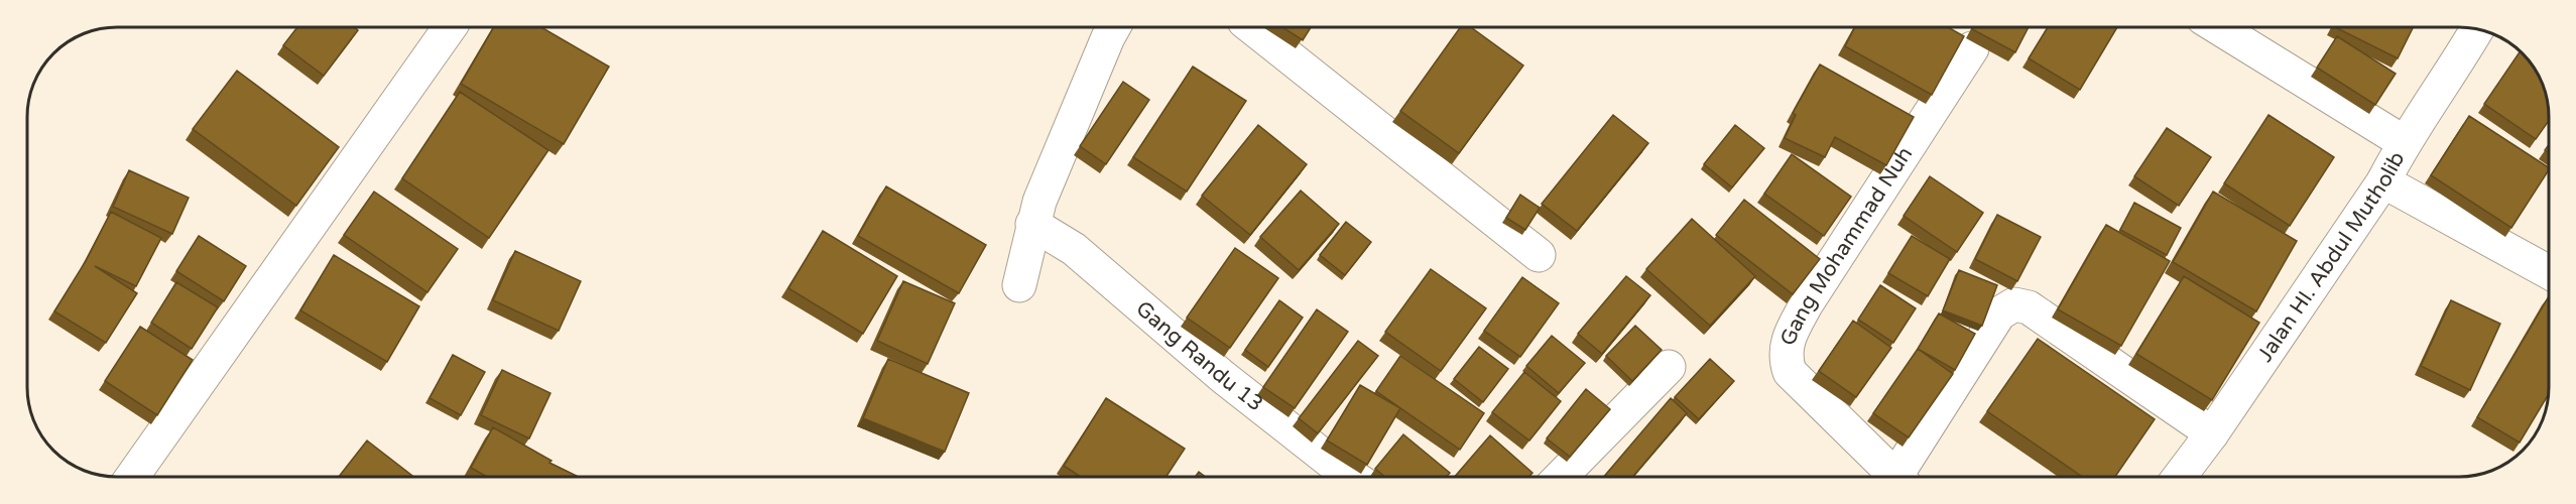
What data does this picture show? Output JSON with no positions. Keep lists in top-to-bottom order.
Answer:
{
  "streets": {
    "street": ["Gang Mohammad Nuh", "Jalan HI. Abdul Mutholib", "Gang Randu 13"]
  }
}
